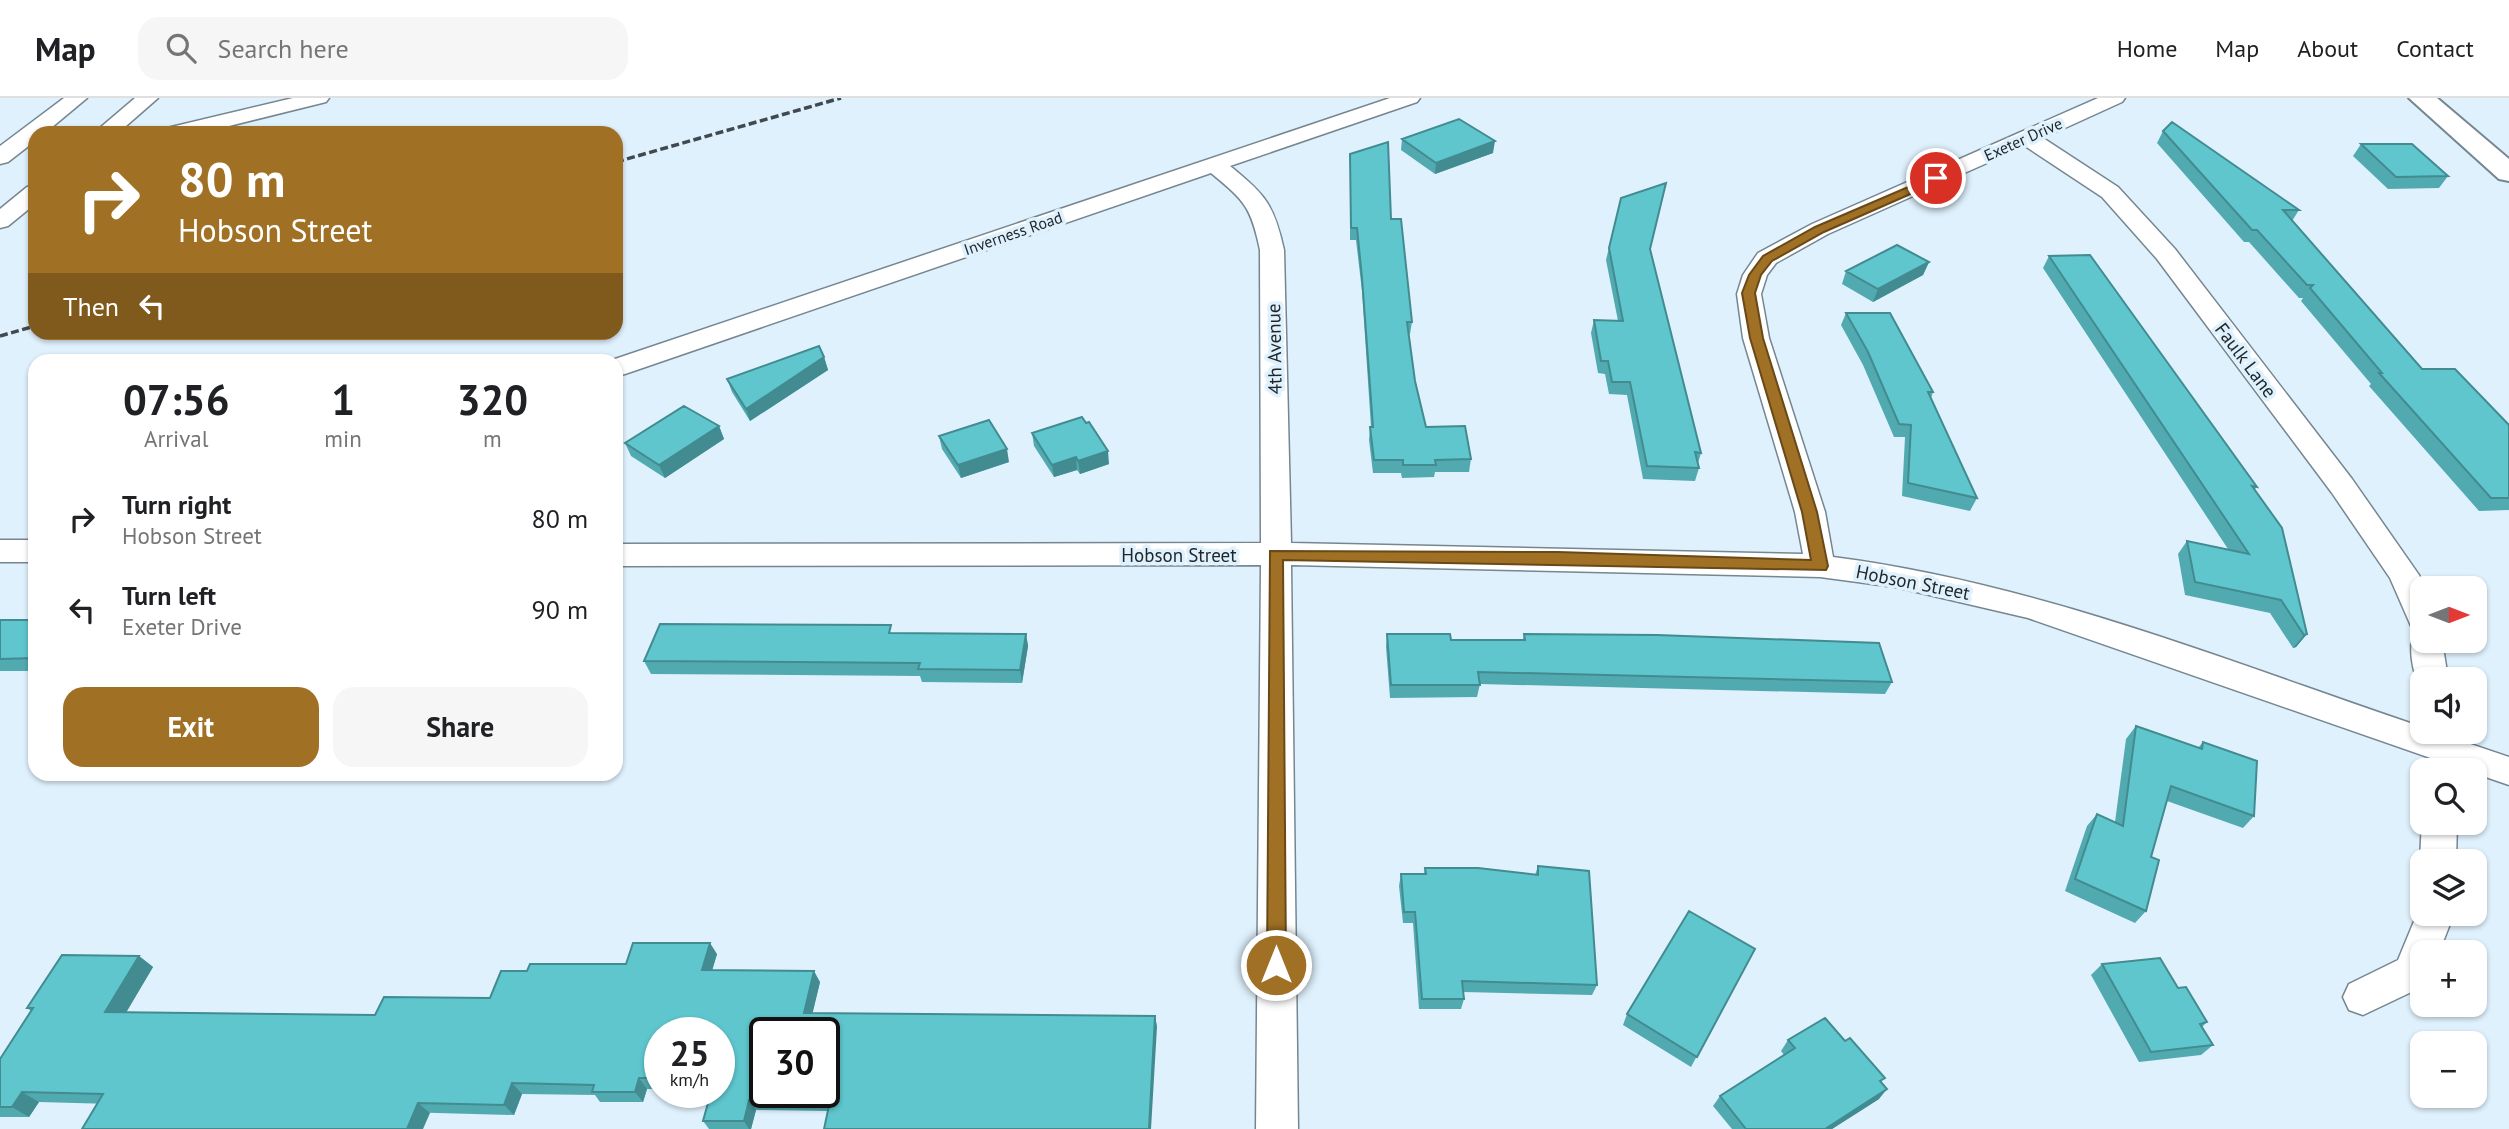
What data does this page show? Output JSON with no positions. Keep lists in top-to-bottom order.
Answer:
{
  "streets": {
    "street": [
      "Exeter Drive",
      "Inverness Road",
      "4th Avenue",
      "Faulk Lane",
      "Hobson Street"
    ]
  },
  "crossings": [
    ["Exeter Drive", "Faulk Lane"],
    ["Exeter Drive", "Hobson Street"],
    ["Inverness Road", "4th Avenue"],
    ["4th Avenue", "Hobson Street"]
  ],
  "north": "right",
  "page": {
    "header": "Map",
    "search": "Search here",
    "nav": [
      "Home",
      "Map",
      "About",
      "Contact"
    ],
    "turn": ["80 m", "Hobson Street"],
    "then": "Then",
    "eta": [
      "07:56",
      "Arrival",
      "1",
      "min",
      "320",
      "m"
    ],
    "list": [
      {
        "name": "Turn right",
        "note": "Hobson Street",
        "value": "80 m"
      },
      {
        "name": "Turn left",
        "note": "Exeter Drive",
        "value": "90 m"
      }
    ],
    "map_buttons": ["+", "−"],
    "buttons": ["Exit", "Share"],
    "speed": "25 km/h",
    "limit": "30"
  }
}
